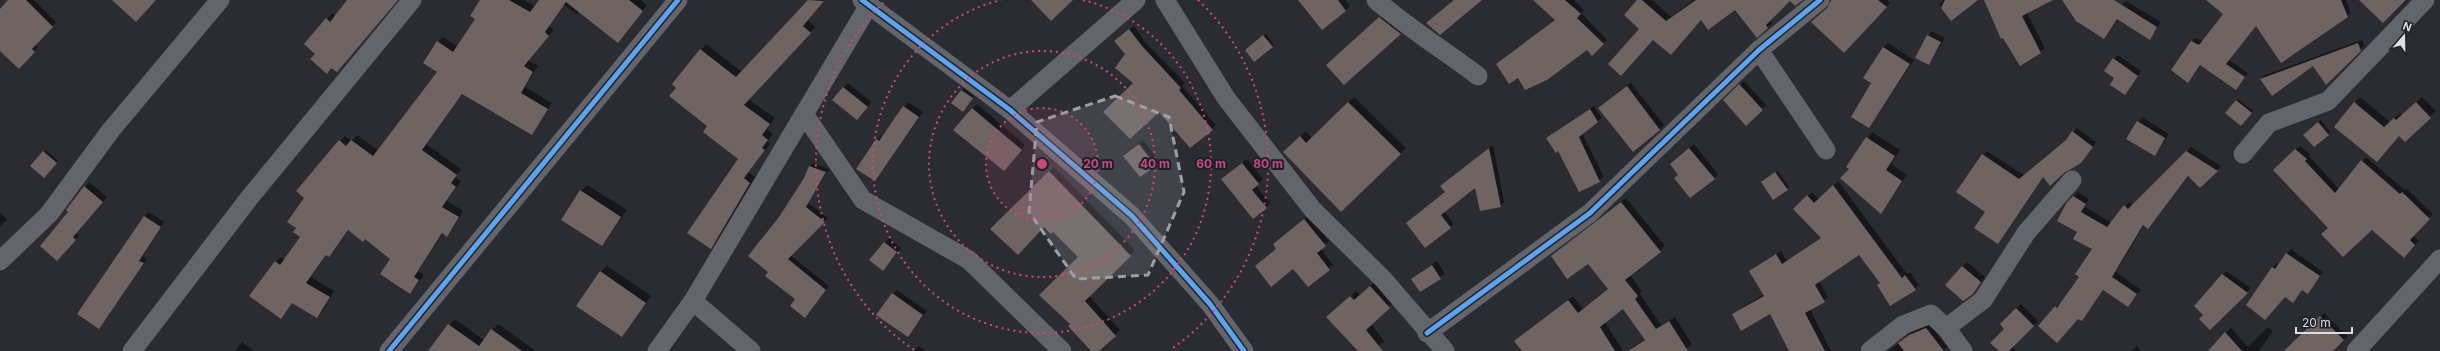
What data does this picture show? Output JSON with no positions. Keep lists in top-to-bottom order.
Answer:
{
  "scale_bar": "20 m",
  "north": "top",
  "rings": [
    "20 m",
    "40 m",
    "60 m",
    "80 m"
  ]
}
